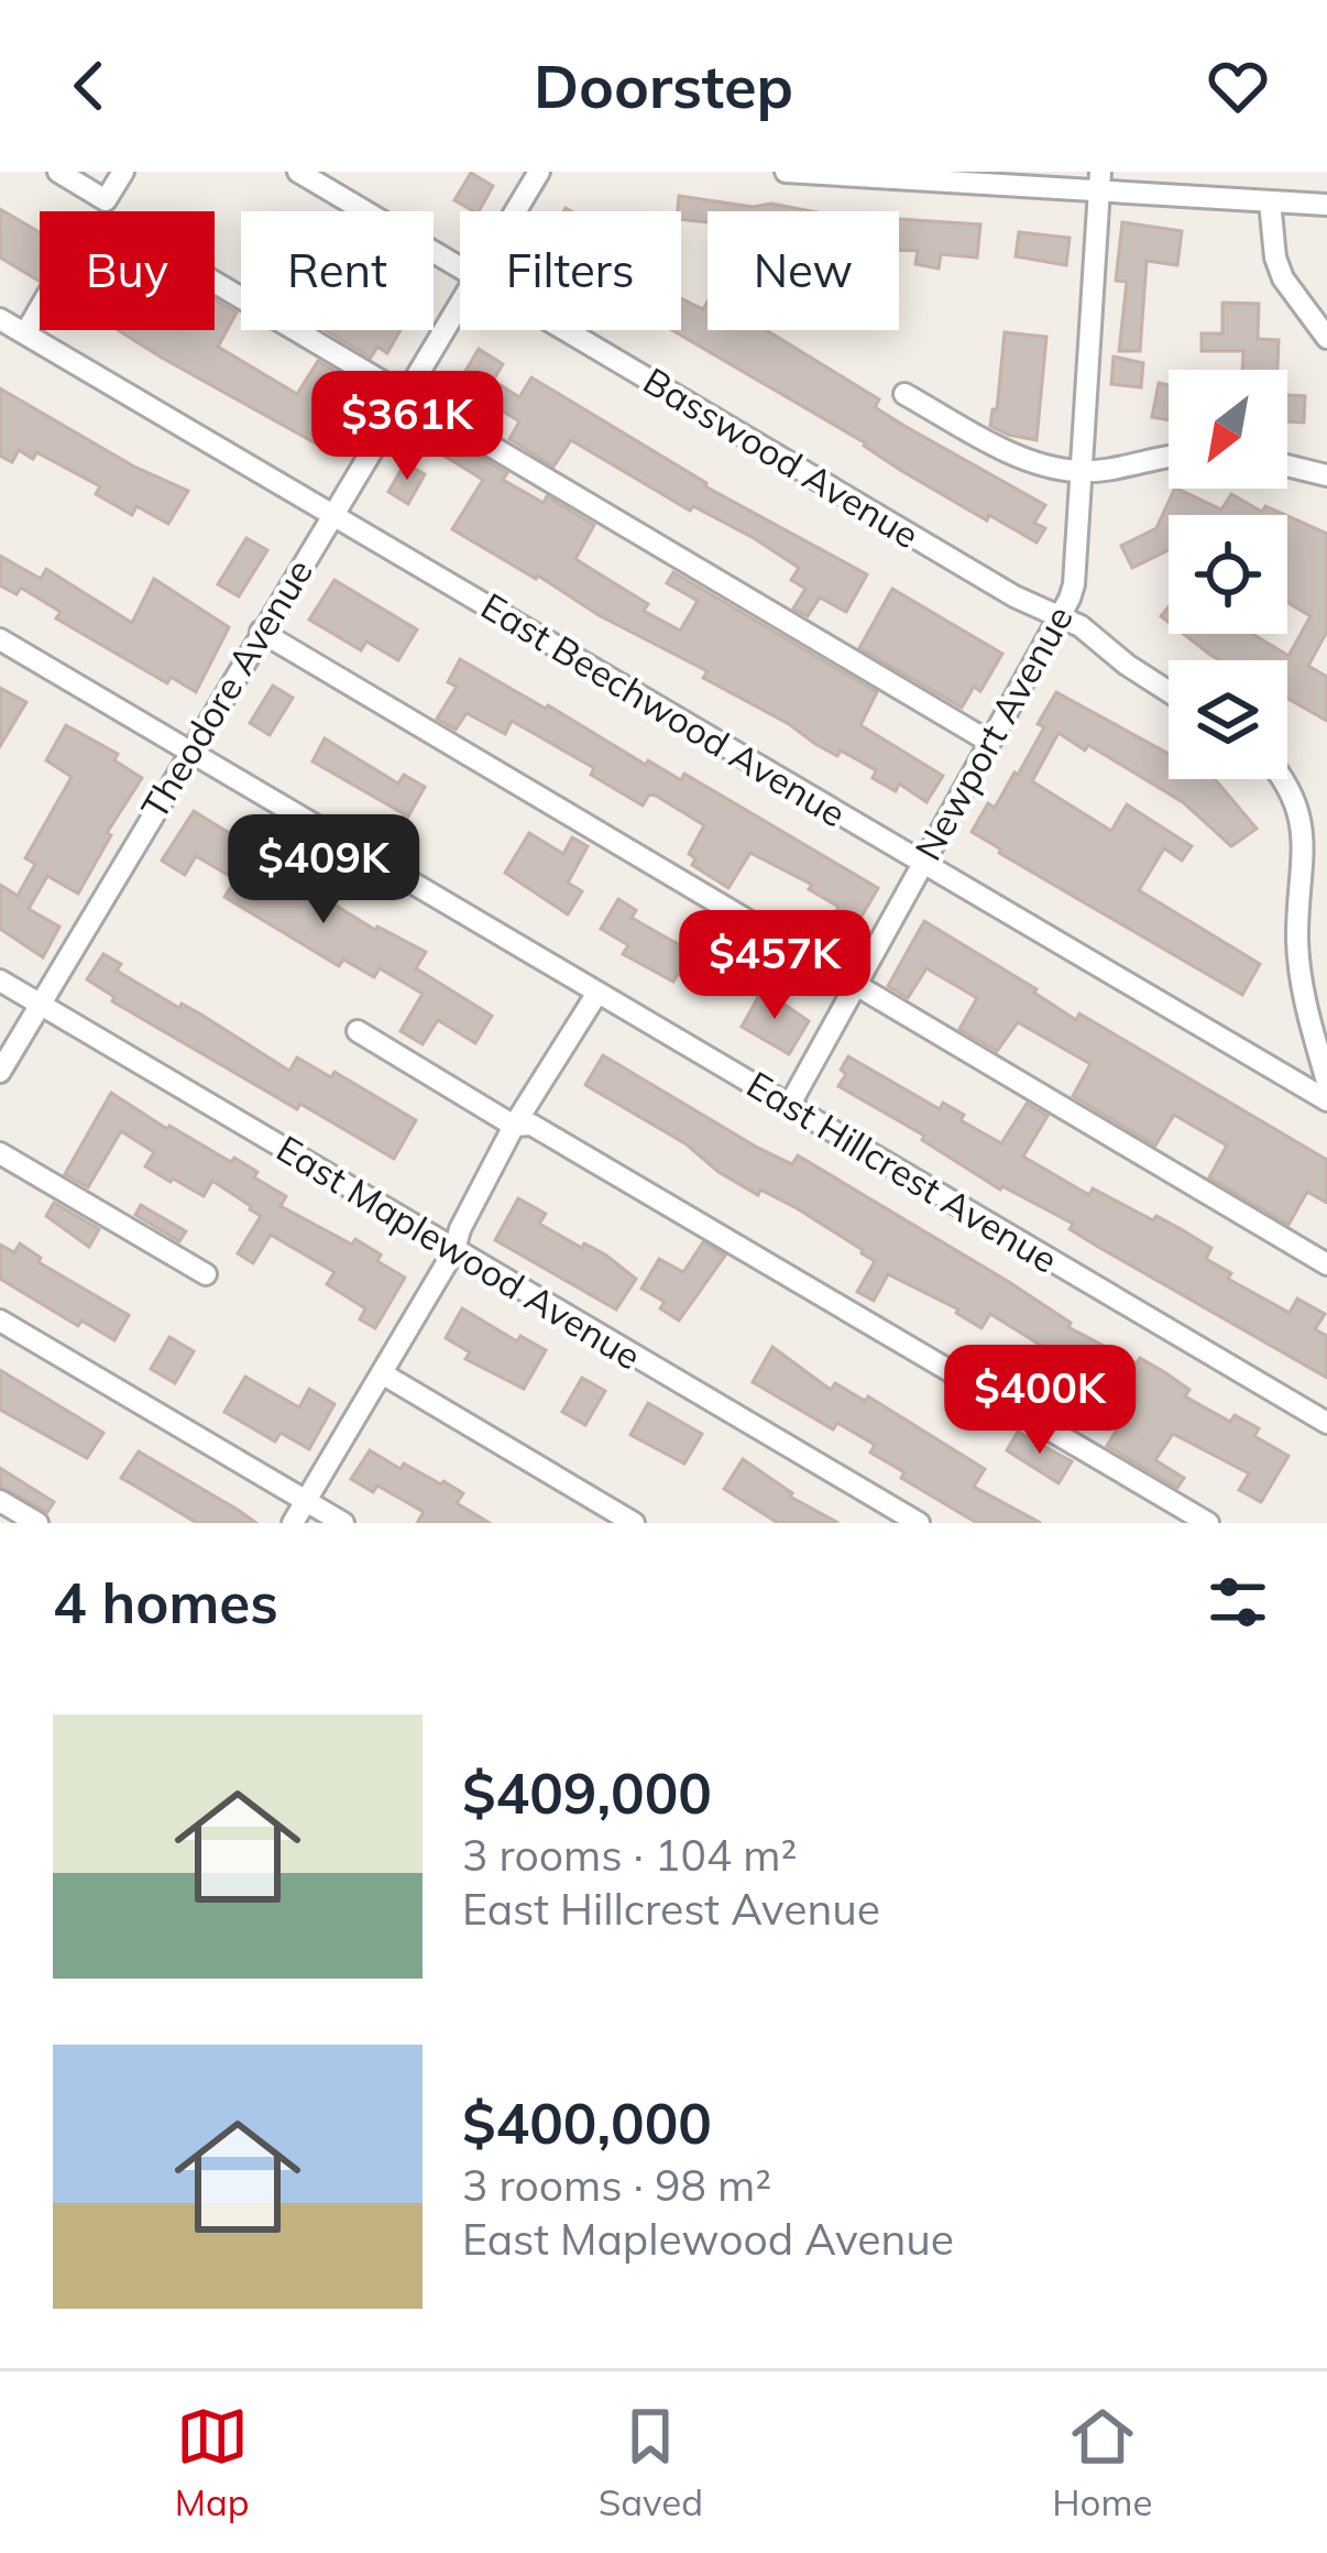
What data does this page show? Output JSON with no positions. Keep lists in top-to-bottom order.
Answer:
{
  "streets": {
    "street": [
      "Basswood Avenue",
      "Theodore Avenue",
      "East Beechwood Avenue",
      "Newport Avenue",
      "East Hillcrest Avenue",
      "East Maplewood Avenue"
    ]
  },
  "crossings": [
    ["Basswood Avenue", "Newport Avenue"],
    ["Theodore Avenue", "East Beechwood Avenue"],
    ["Theodore Avenue", "East Hillcrest Avenue"],
    ["Theodore Avenue", "East Maplewood Avenue"],
    ["East Beechwood Avenue", "Newport Avenue"],
    ["Newport Avenue", "East Hillcrest Avenue"]
  ],
  "north": "bottom left",
  "page": {
    "header": "Doorstep",
    "chip": [
      "Buy",
      "Rent",
      "Filters",
      "New"
    ],
    "price": [
      "$361K",
      "$409K",
      "$457K",
      "$400K"
    ],
    "heading": "4 homes",
    "list": [
      {
        "name": "$409,000",
        "note": "3 rooms · 104 m² · East Hillcrest Avenue"
      },
      {
        "name": "$400,000",
        "note": "3 rooms · 98 m² · East Maplewood Avenue"
      }
    ],
    "tabs": ["Map", "Saved", "Home"]
  }
}
